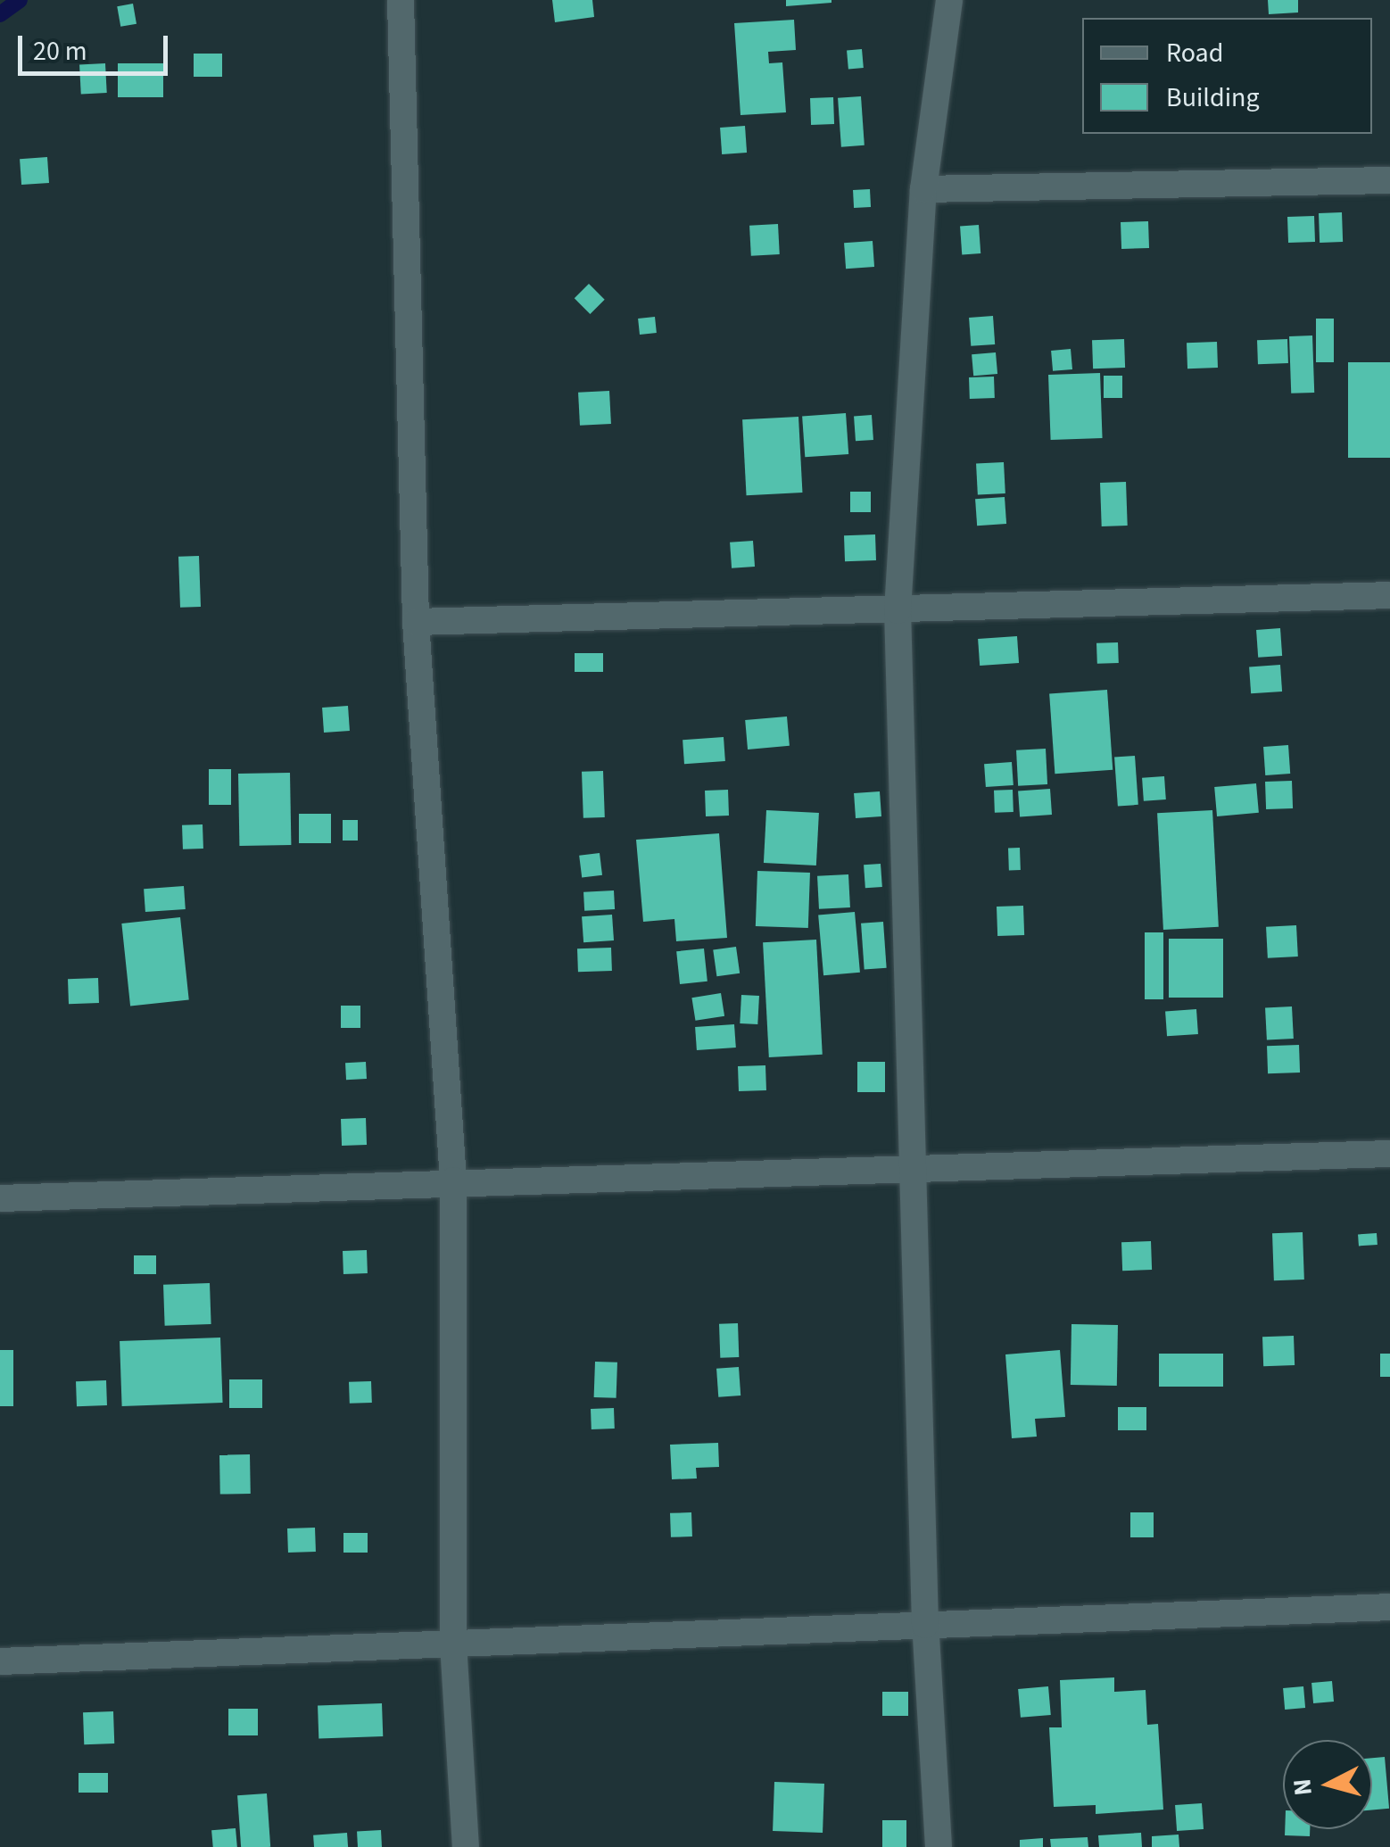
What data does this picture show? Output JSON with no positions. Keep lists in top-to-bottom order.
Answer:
{
  "legend": ["Road", "Building"],
  "scale_bar": "20 m",
  "north": "left"
}
